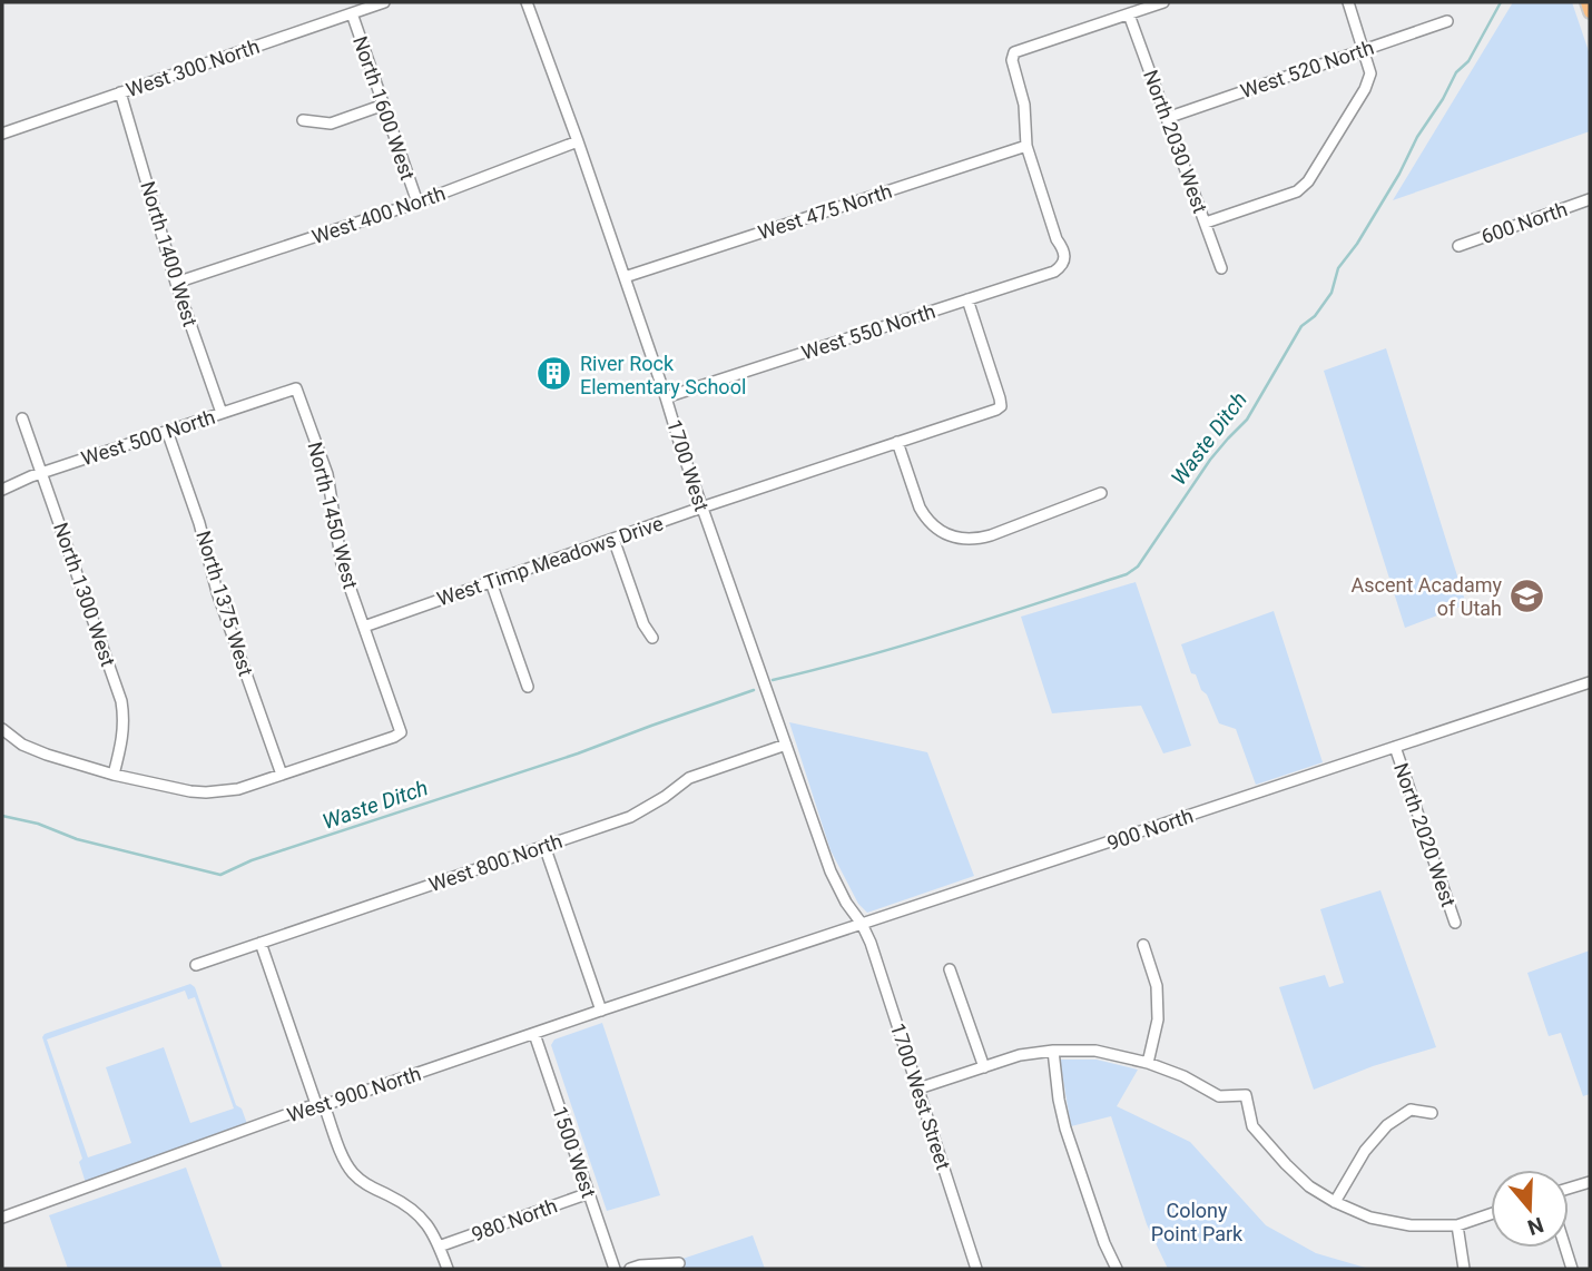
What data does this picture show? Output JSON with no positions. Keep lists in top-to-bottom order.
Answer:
{
  "streets": {
    "street": [
      "West 300 North",
      "West 520 North",
      "North 1600 West",
      "North 2030 West",
      "West 475 North",
      "West 400 North",
      "600 North",
      "North 1400 West",
      "West 550 North",
      "West 500 North",
      "1700 West",
      "North 1450 West",
      "West Timp Meadows Drive",
      "North 1300 West",
      "North 1375 West",
      "900 North",
      "North 2020 West",
      "West 800 North",
      "West 900 North",
      "1700 West Street",
      "1500 West",
      "980 North"
    ]
  },
  "crossings": [
    ["West 300 North", "North 1600 West"],
    ["West 300 North", "North 1400 West"],
    ["West 520 North", "North 2030 West"],
    ["North 1600 West", "West 400 North"],
    ["West 475 North", "West 550 North"],
    ["West 475 North", "1700 West"],
    ["West 400 North", "North 1400 West"],
    ["West 400 North", "1700 West"],
    ["North 1400 West", "West 500 North"],
    ["West 550 North", "1700 West"],
    ["West 550 North", "West Timp Meadows Drive"],
    ["West 500 North", "North 1450 West"],
    ["West 500 North", "North 1300 West"],
    ["West 500 North", "North 1375 West"],
    ["1700 West", "West Timp Meadows Drive"],
    ["1700 West", "900 North"],
    ["1700 West", "West 800 North"],
    ["1700 West", "1700 West Street"],
    ["North 1450 West", "West Timp Meadows Drive"],
    ["North 1450 West", "North 1375 West"],
    ["900 North", "North 2020 West"],
    ["900 North", "West 900 North"],
    ["900 North", "1700 West Street"],
    ["West 900 North", "1500 West"],
    ["1500 West", "980 North"]
  ],
  "water": ["Waste Ditch"],
  "parks": ["Colony Point Park"],
  "places": {
    "building": ["River Rock Elementary School"],
    "school or university": ["Ascent Acadamy of Utah"]
  },
  "north": "bottom"
}
